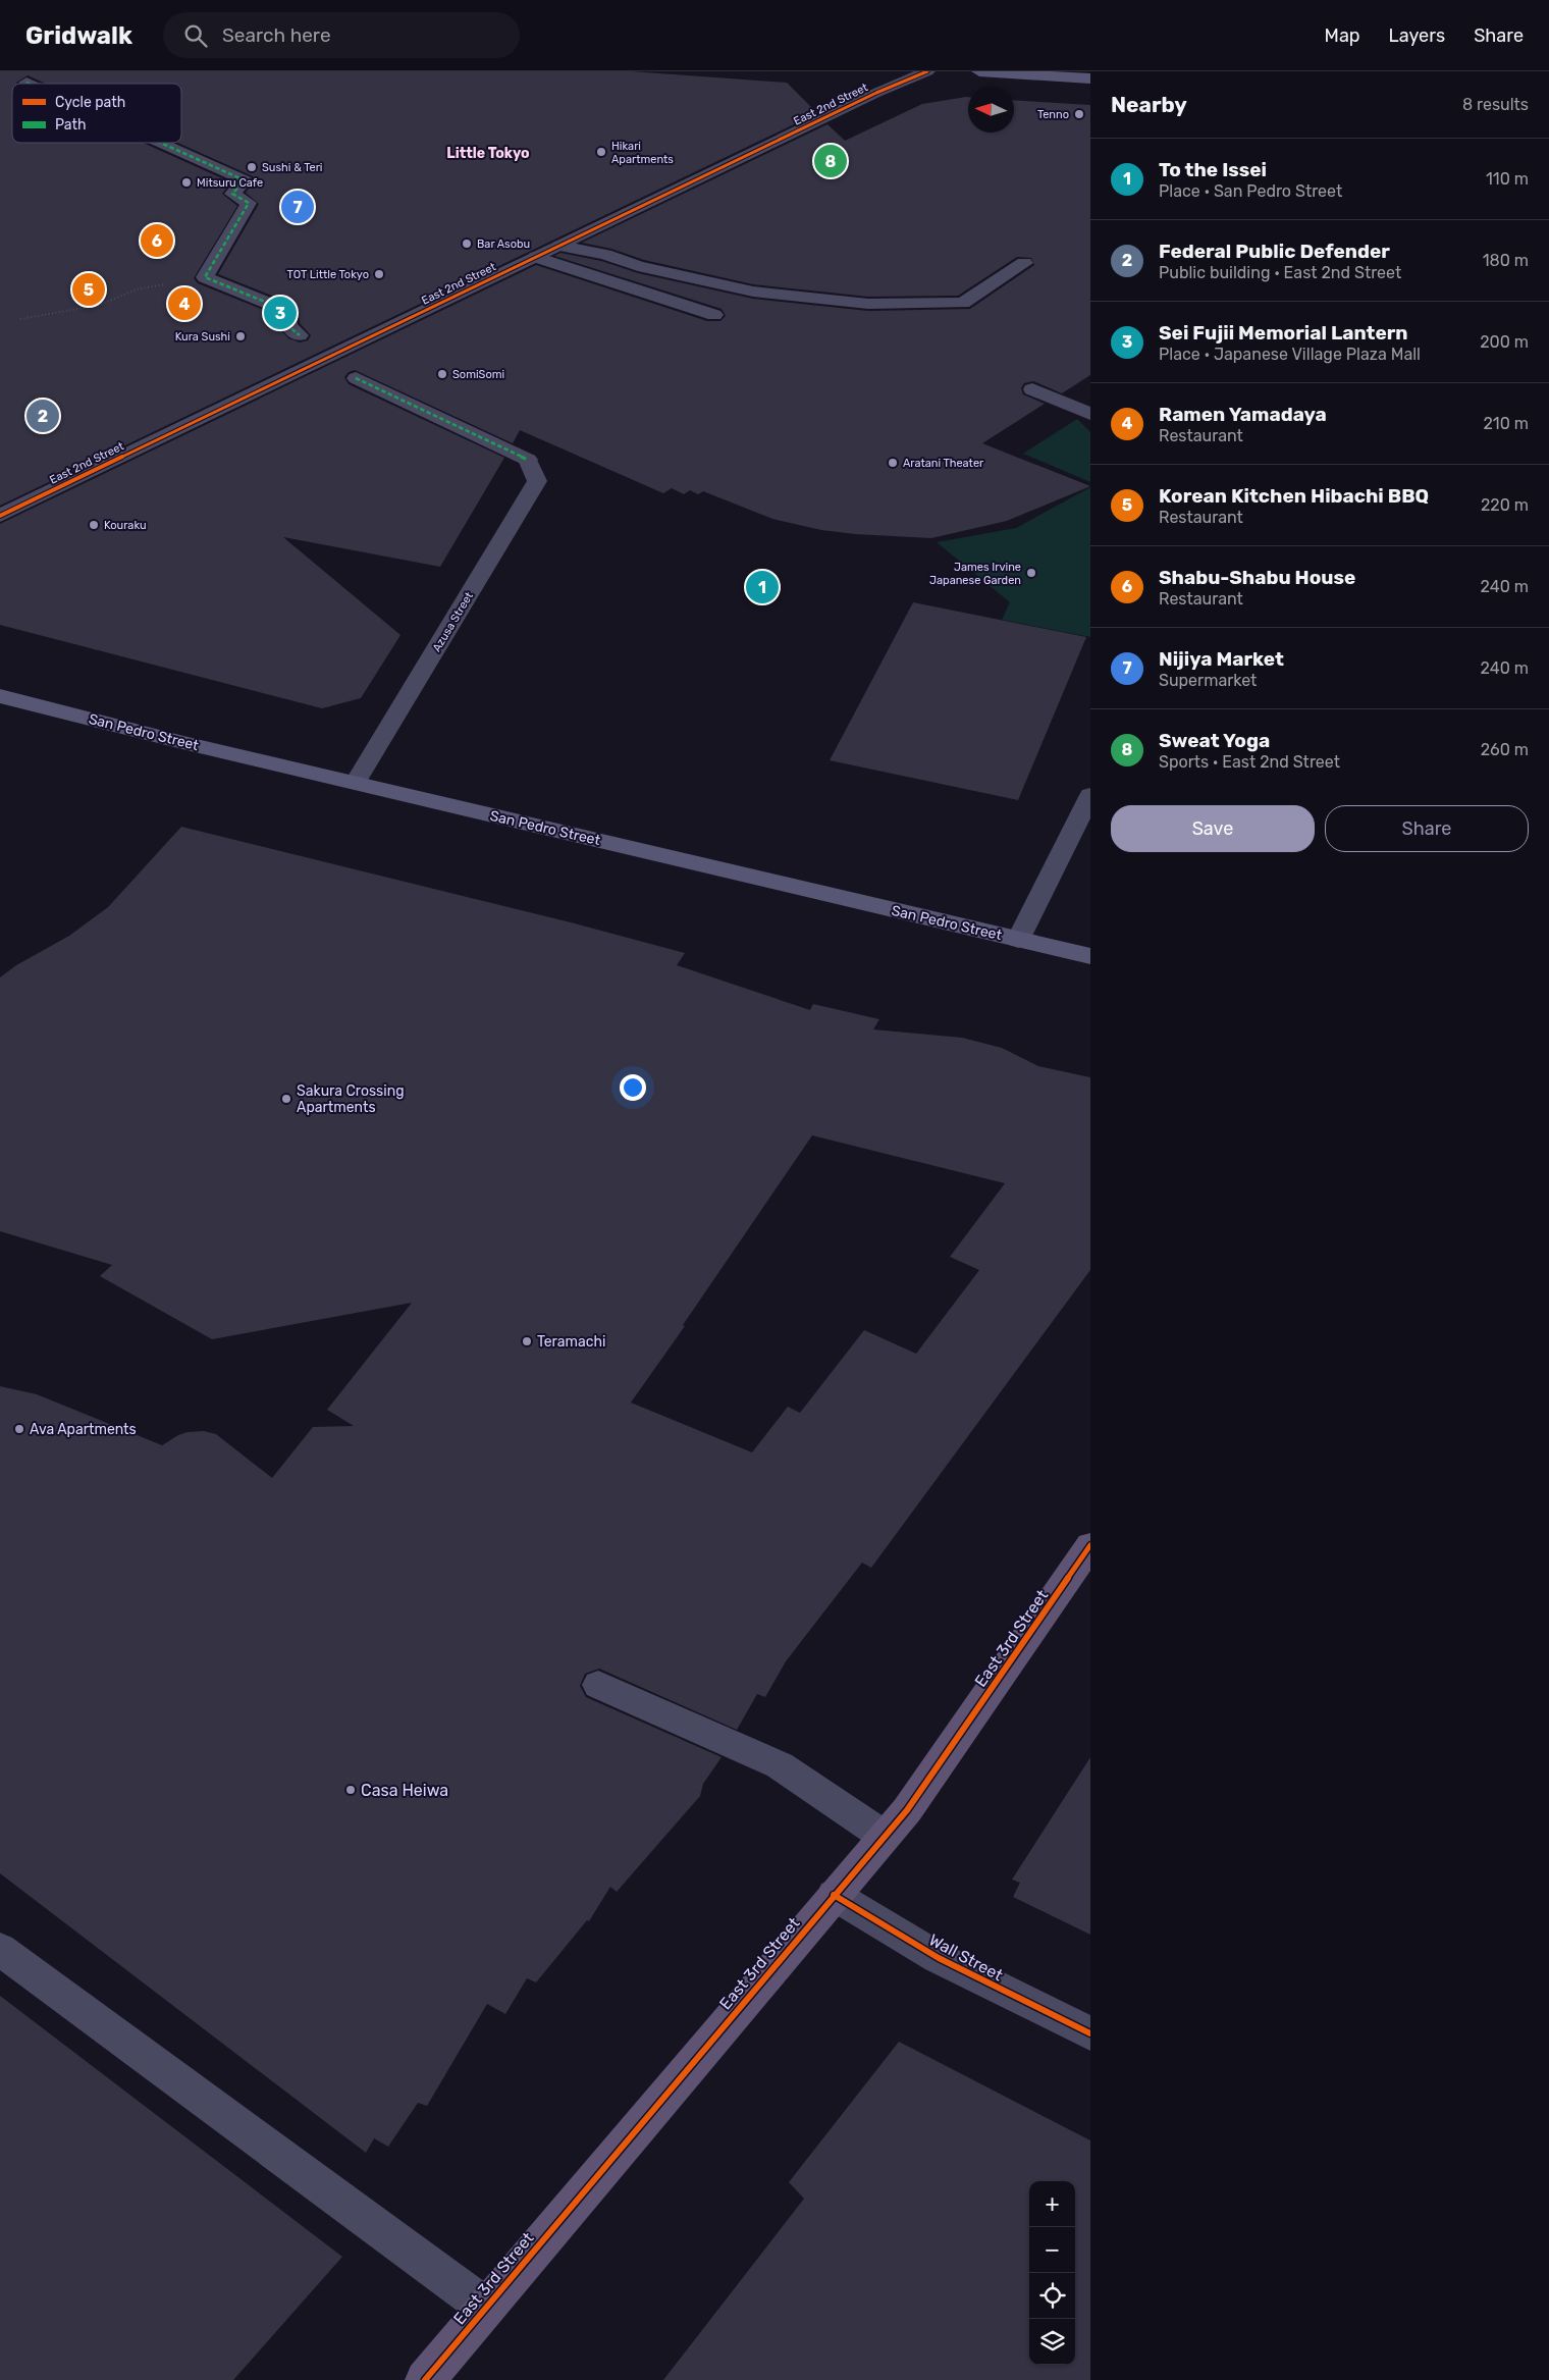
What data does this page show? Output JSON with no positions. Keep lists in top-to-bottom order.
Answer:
{
  "streets": {
    "main road": ["San Pedro Street", "East 3rd Street"],
    "street": ["East 2nd Street", "Azusa Street", "Wall Street"]
  },
  "crossings": [
    ["Azusa Street", "San Pedro Street"],
    ["East 3rd Street", "Wall Street"]
  ],
  "districts": ["Little Tokyo"],
  "places": [
    "Tenno",
    "Hikari Apartments",
    "Sushi & Teri",
    "Mitsuru Cafe",
    "Bar Asobu",
    "TOT Little Tokyo",
    "Kura Sushi",
    "SomiSomi",
    "Aratani Theater",
    "Kouraku",
    "James Irvine Japanese Garden",
    "Sakura Crossing Apartments",
    "Teramachi",
    "Ava Apartments",
    "Casa Heiwa"
  ],
  "legend": ["Cycle path", "Path"],
  "north": "left",
  "page": {
    "header": "Gridwalk",
    "search": "Search here",
    "nav": ["Map", "Layers", "Share"],
    "heading": ["Nearby", "8 results"],
    "list": [
      {
        "mark": "1",
        "name": "To the Issei",
        "note": "Place · San Pedro Street",
        "value": "110 m"
      },
      {
        "mark": "2",
        "name": "Federal Public Defender",
        "note": "Public building · East 2nd Street",
        "value": "180 m"
      },
      {
        "mark": "3",
        "name": "Sei Fujii Memorial Lantern",
        "note": "Place · Japanese Village Plaza Mall",
        "value": "200 m"
      },
      {
        "mark": "4",
        "name": "Ramen Yamadaya",
        "note": "Restaurant",
        "value": "210 m"
      },
      {
        "mark": "5",
        "name": "Korean Kitchen Hibachi BBQ",
        "note": "Restaurant",
        "value": "220 m"
      },
      {
        "mark": "6",
        "name": "Shabu-Shabu House",
        "note": "Restaurant",
        "value": "240 m"
      },
      {
        "mark": "7",
        "name": "Nijiya Market",
        "note": "Supermarket",
        "value": "240 m"
      },
      {
        "mark": "8",
        "name": "Sweat Yoga",
        "note": "Sports · East 2nd Street",
        "value": "260 m"
      }
    ],
    "pins": [
      "8",
      "7",
      "6",
      "5",
      "4",
      "3",
      "2",
      "1"
    ],
    "buttons": ["Save", "Share"],
    "map_buttons": ["+", "−"]
  }
}
